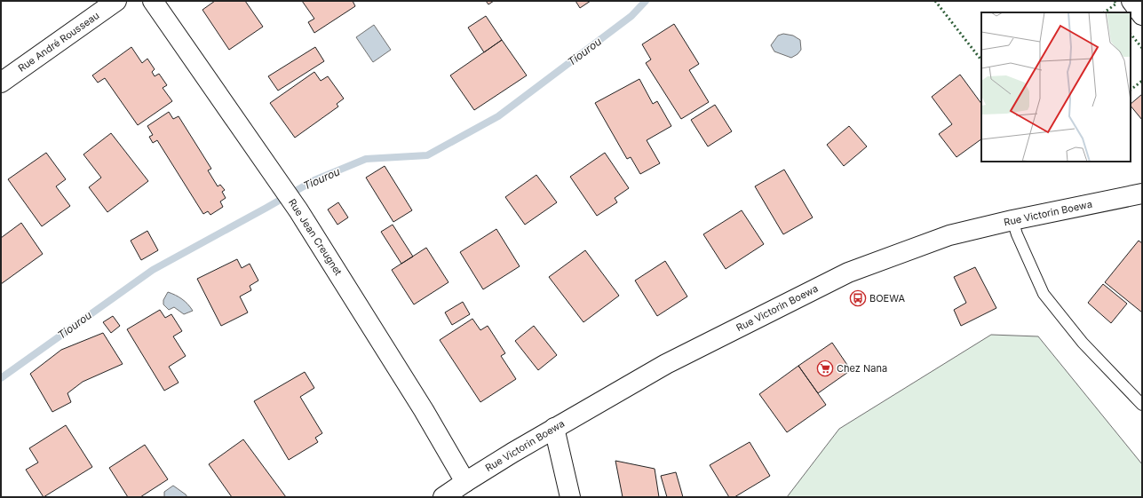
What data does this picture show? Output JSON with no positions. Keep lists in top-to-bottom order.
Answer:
{
  "streets": {
    "street": ["Rue André Rousseau", "Rue Victorin Boewa", "Rue Jean Creugnet"]
  },
  "crossings": [
    ["Rue Victorin Boewa", "Rue Jean Creugnet"]
  ],
  "water": ["Tiourou"],
  "places": {
    "bus stop": ["BOEWA"],
    "supermarket": ["Chez Nana"]
  }
}
